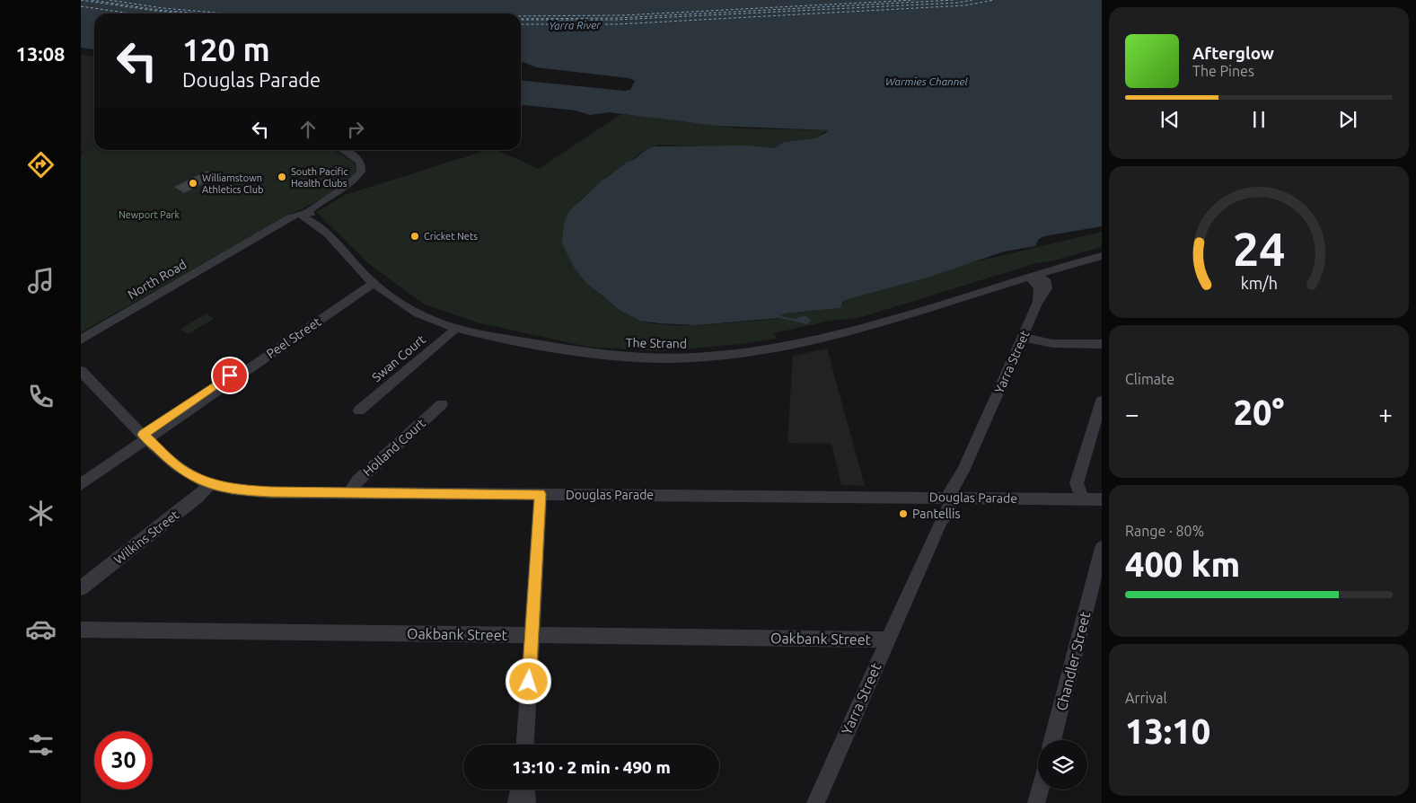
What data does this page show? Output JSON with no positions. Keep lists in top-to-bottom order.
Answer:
{
  "streets": {
    "street": [
      "North Road",
      "Peel Street",
      "The Strand",
      "Swan Court",
      "Yarra Street",
      "Holland Court",
      "Douglas Parade",
      "Wilkins Street",
      "Oakbank Street",
      "Chandler Street"
    ]
  },
  "crossings": [
    ["North Road", "The Strand"],
    ["Peel Street", "The Strand"],
    ["Peel Street", "Douglas Parade"],
    ["The Strand", "Swan Court"],
    ["The Strand", "Yarra Street"],
    ["Yarra Street", "Douglas Parade"],
    ["Yarra Street", "Oakbank Street"],
    ["Holland Court", "Douglas Parade"],
    ["Douglas Parade", "Wilkins Street"]
  ],
  "water": ["Yarra River", "Warmies Channel"],
  "parks": ["Newport Park"],
  "places": [
    "South Pacific Health Clubs",
    "Williamstown Athletics Club",
    "Cricket Nets",
    "Pantellis"
  ],
  "page": {
    "tabs": "13:08",
    "turn": ["120 m", "Douglas Parade"],
    "song": ["Afterglow", "The Pines"],
    "tile": [
      "Climate",
      ["Range · 80%", "400 km"],
      ["Arrival", "13:10"]
    ],
    "heat": ["−", "20°", "+"],
    "limit": "30",
    "trip": "13:10 · 2 min · 490 m",
    "gauge": ["24", "km/h"]
  }
}
